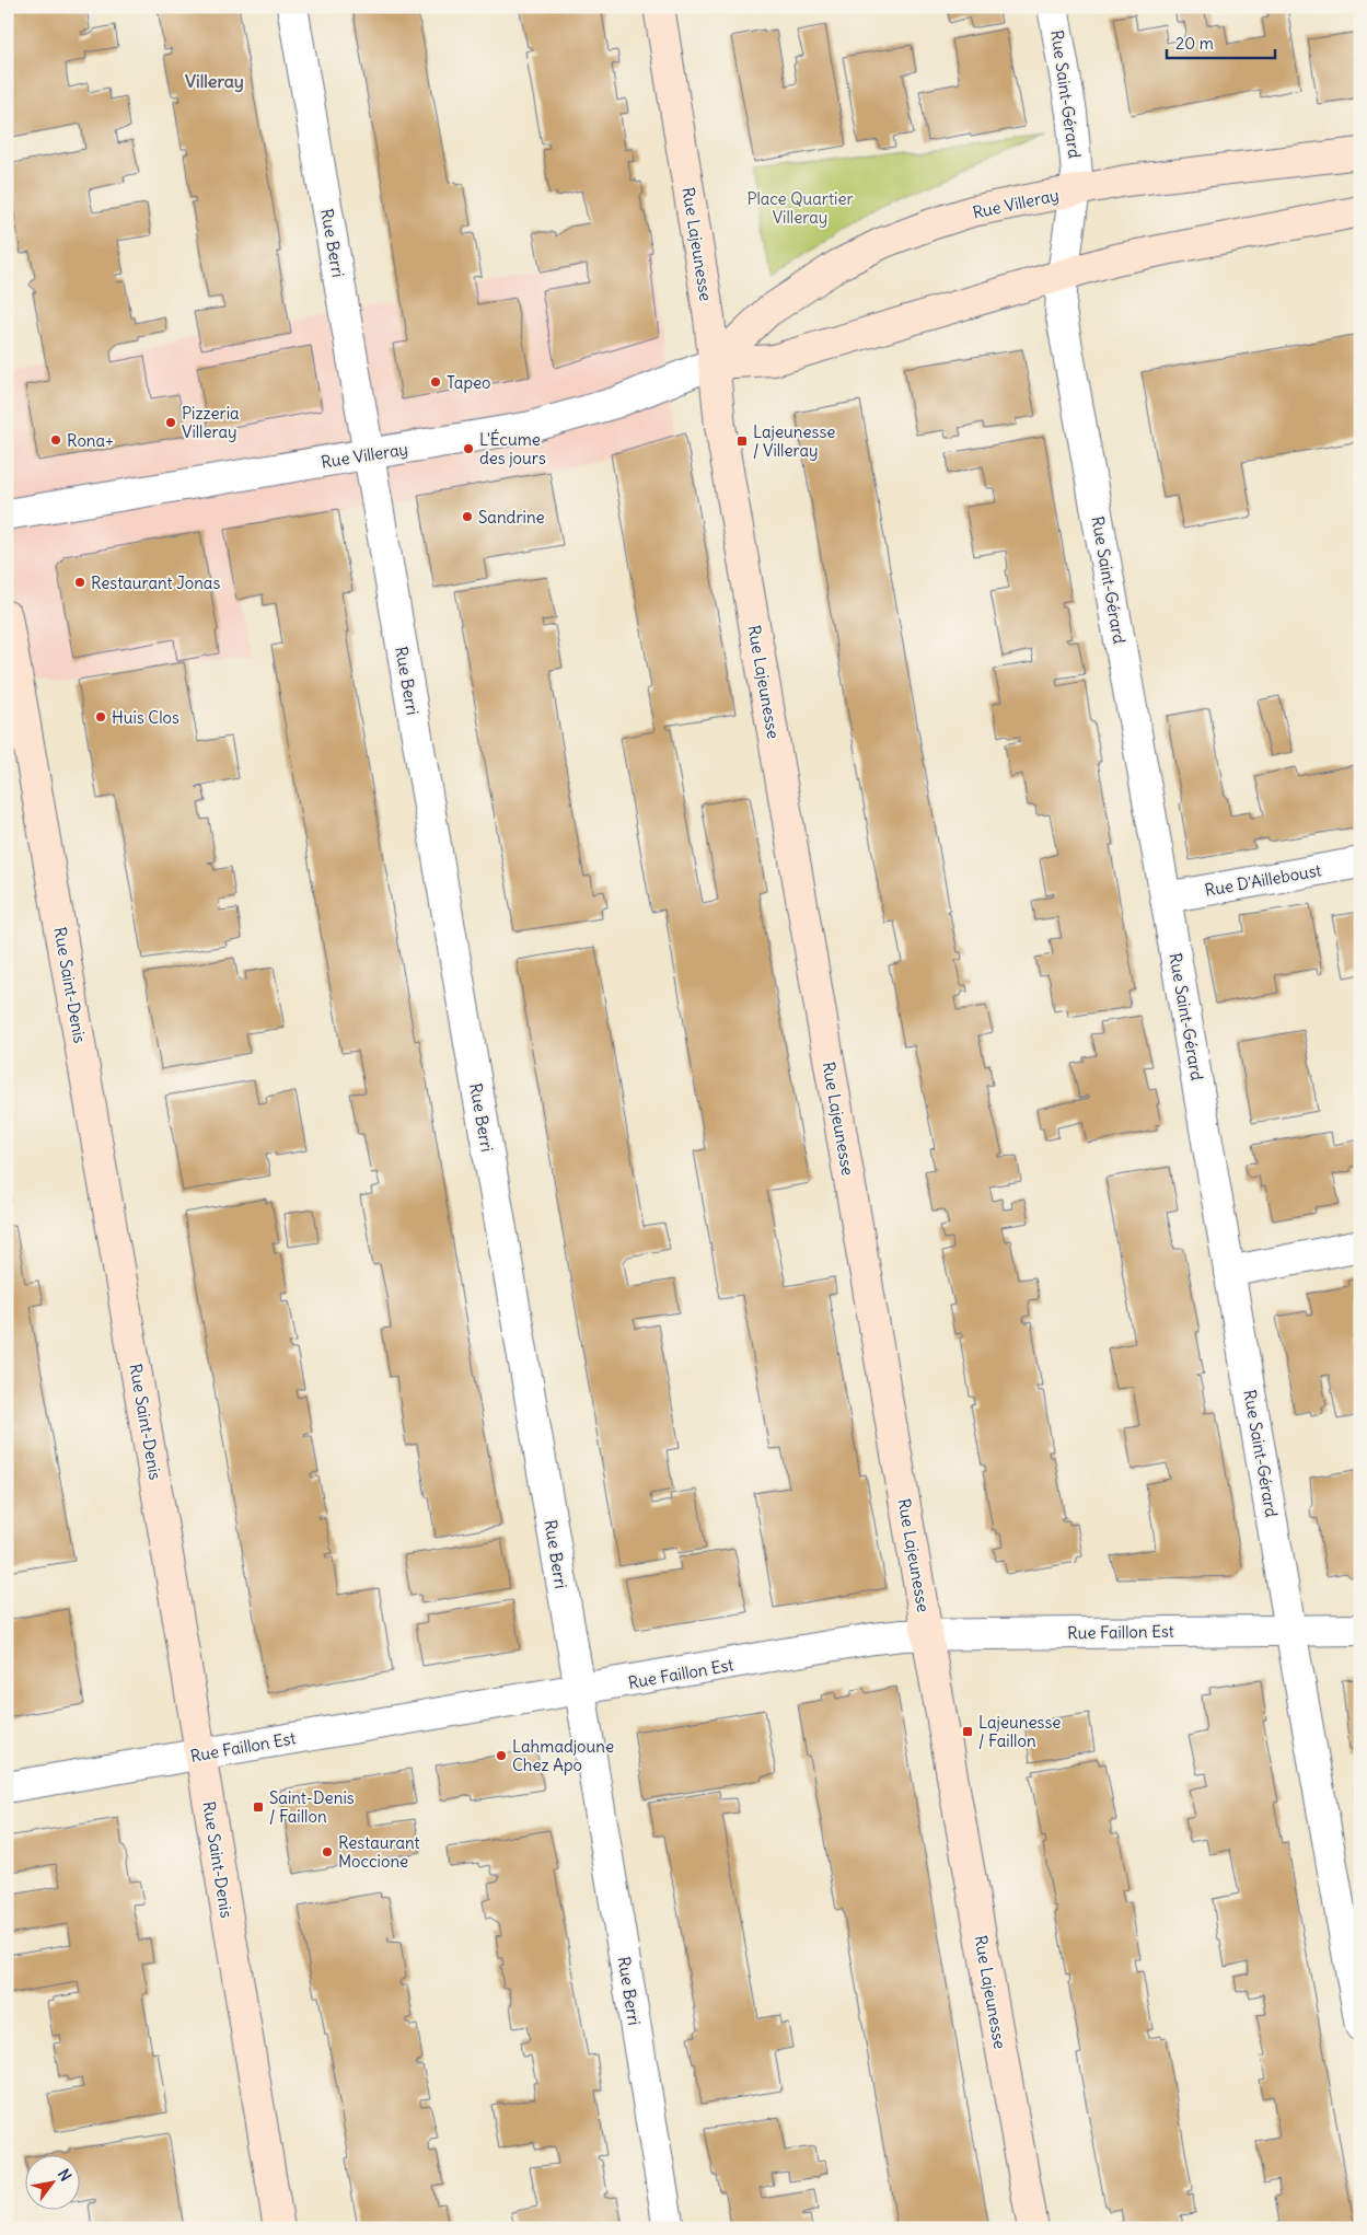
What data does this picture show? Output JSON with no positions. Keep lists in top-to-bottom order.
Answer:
{
  "streets": {
    "main road": ["Rue Villeray", "Rue Lajeunesse", "Rue Saint-Denis"],
    "street": [
      "Rue Saint-Gérard",
      "Rue Berri",
      "Rue D'Ailleboust",
      "Rue Faillon Est"
    ]
  },
  "crossings": [
    ["Rue Saint-Gérard", "Rue Villeray"],
    ["Rue Saint-Gérard", "Rue D'Ailleboust"],
    ["Rue Saint-Gérard", "Rue Faillon Est"],
    ["Rue Villeray", "Rue Berri"],
    ["Rue Villeray", "Rue Lajeunesse"],
    ["Rue Berri", "Rue Faillon Est"],
    ["Rue Lajeunesse", "Rue Faillon Est"],
    ["Rue Saint-Denis", "Rue Faillon Est"]
  ],
  "districts": ["Villeray"],
  "parks": ["Place Quartier Villeray"],
  "places": {
    "other": [
      "Tapeo",
      "Pizzeria Villeray",
      "Rona+",
      "L'Écume des jours",
      "Sandrine",
      "Restaurant Jonas",
      "Huis Clos",
      "Lahmadjoune Chez Apo",
      "Restaurant Moccione"
    ],
    "transit": ["Lajeunesse / Villeray", "Lajeunesse / Faillon", "Saint-Denis / Faillon"]
  },
  "scale_bar": "20 m",
  "north": "top right"
}
